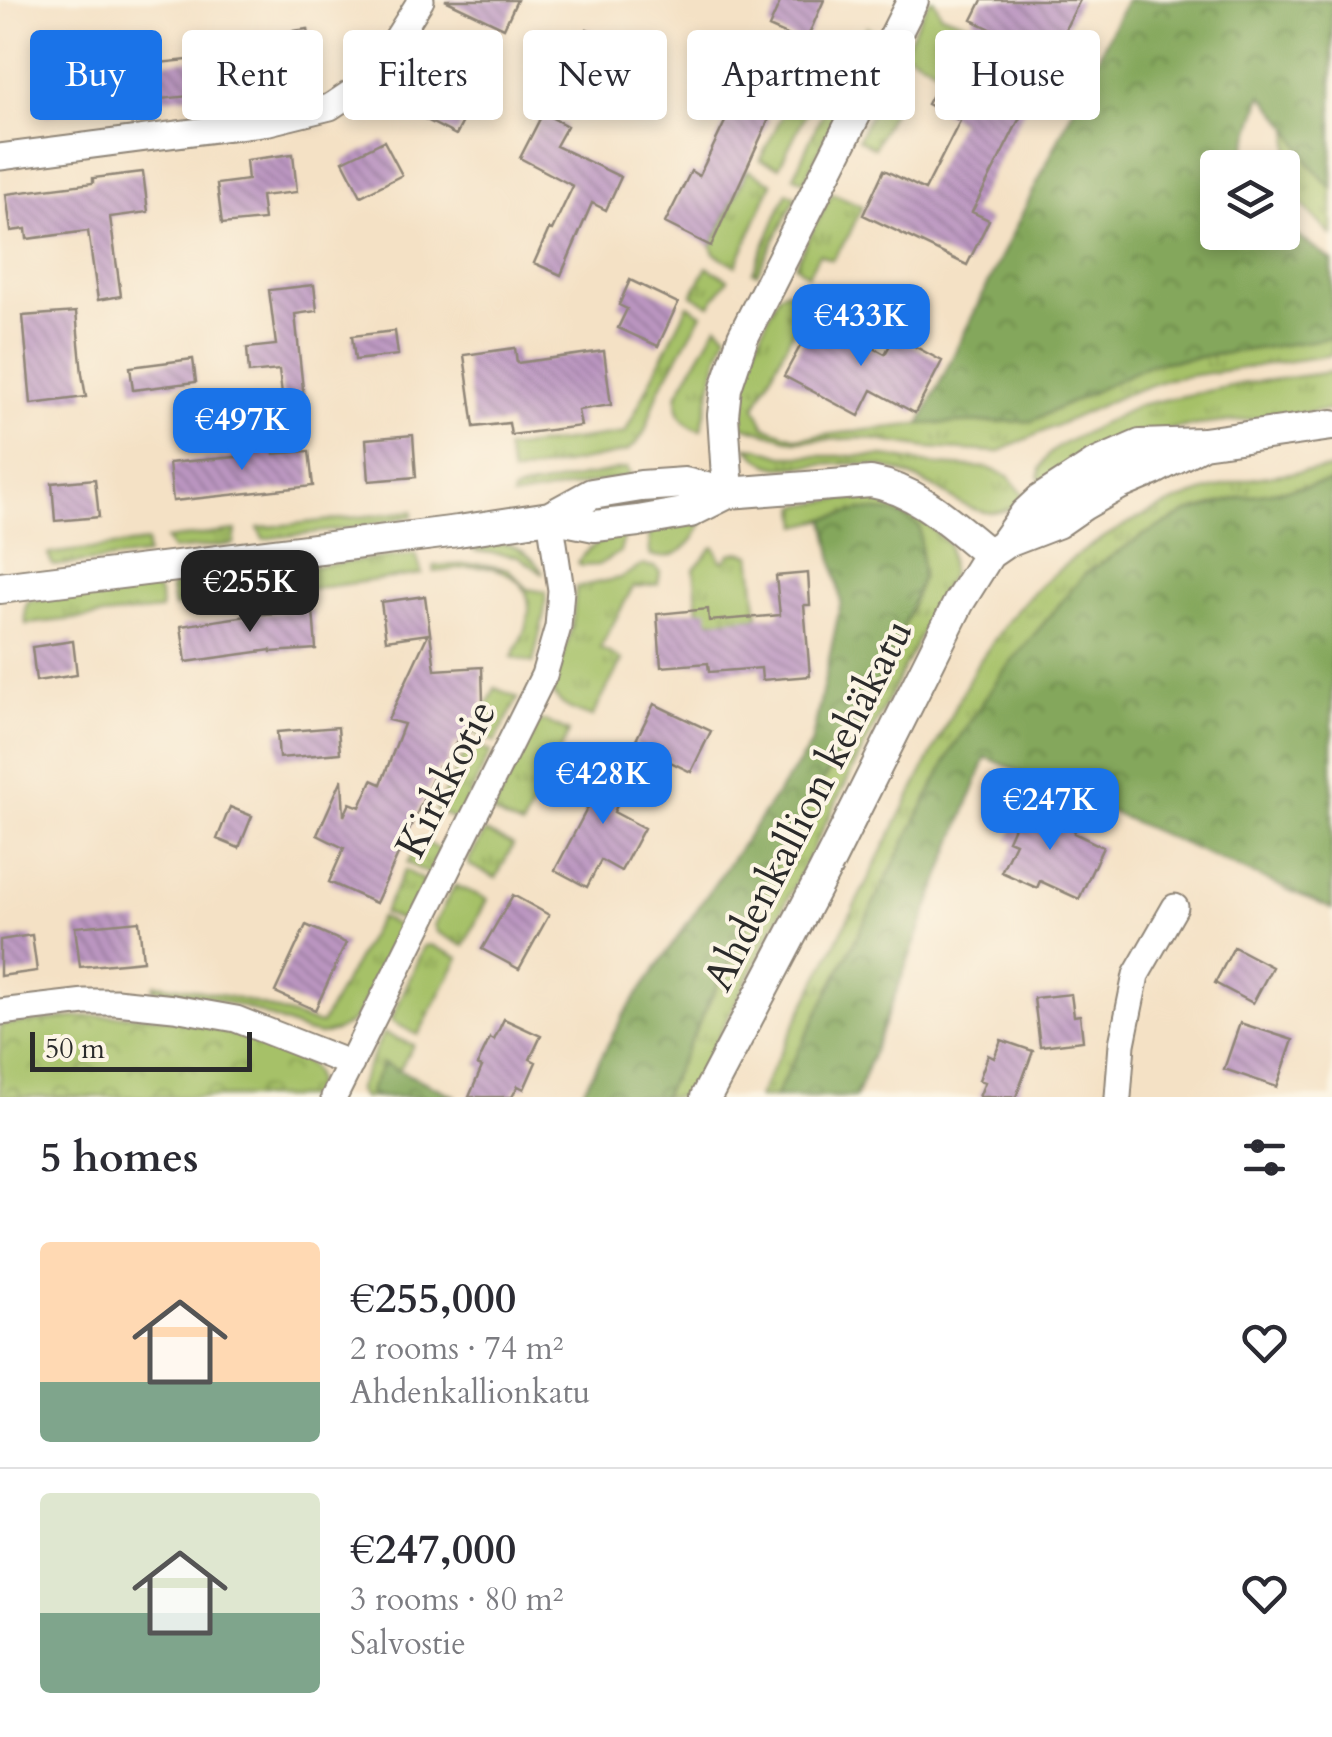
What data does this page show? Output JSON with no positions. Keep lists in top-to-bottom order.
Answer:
{
  "streets": {
    "street": ["Kirkkotie", "Ahdenkallion kehäkatu"]
  },
  "scale_bar": "50 m",
  "page": {
    "chip": [
      "Buy",
      "Rent",
      "Filters",
      "New",
      "Apartment",
      "House"
    ],
    "price": [
      "€433K",
      "€497K",
      "€255K",
      "€428K",
      "€247K"
    ],
    "scale": "50 m",
    "heading": "5 homes",
    "list": [
      {
        "name": "€255,000",
        "note": "2 rooms · 74 m² · Ahdenkallionkatu"
      },
      {
        "name": "€247,000",
        "note": "3 rooms · 80 m² · Salvostie"
      }
    ]
  }
}
